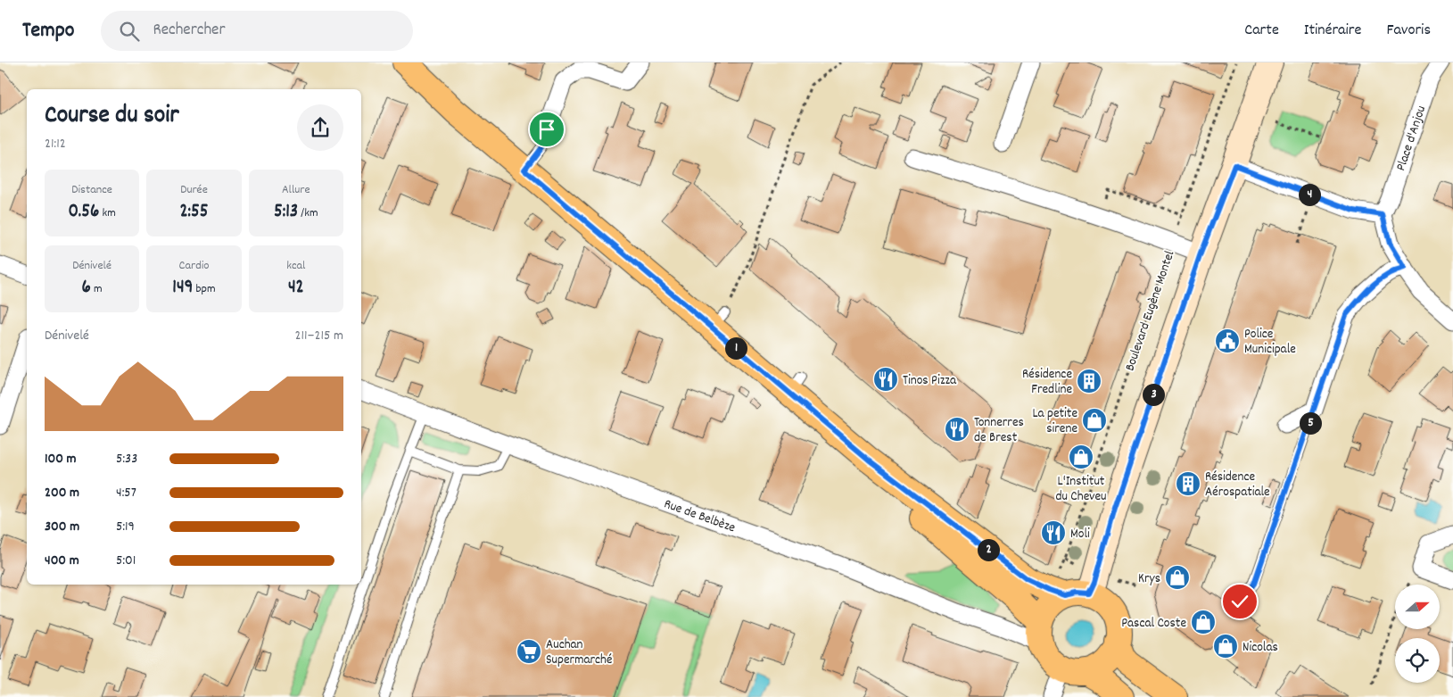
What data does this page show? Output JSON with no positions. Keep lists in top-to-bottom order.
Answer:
{
  "streets": {
    "street": ["Place d'Anjou", "Rue de Belbèze"],
    "path": ["Boulevard Eugène Montel"]
  },
  "places": {
    "public building": ["Police Municipale"],
    "restaurant": ["Tinos Pizza", "Tonnerres de Brest", "Moli"],
    "building": ["Résidence Fredline", "Résidence Aérospatiale"],
    "shop": [
      "La petite sirene",
      "L'Institut du Cheveu",
      "Krys",
      "Pascal Coste",
      "Nicolas"
    ],
    "supermarket": ["Auchan Supermarché"]
  },
  "north": "right",
  "page": {
    "header": "Tempo",
    "search": "Rechercher",
    "nav": ["Carte", "Itinéraire", "Favoris"],
    "heading": ["Course du soir", "21:12"],
    "stats": [
      ["Distance", "0.56 km"],
      ["Durée", "2:55"],
      ["Allure", "5:13 /km"],
      ["Dénivelé", "6 m"],
      ["Cardio", "149 bpm"],
      ["kcal", "42"]
    ],
    "pins": [
      "4",
      "1",
      "3",
      "5",
      "2"
    ],
    "chart": ["Dénivelé", "211–215 m"],
    "list": [
      {
        "name": "100 m",
        "note": "5:33"
      },
      {
        "name": "200 m",
        "note": "4:57"
      },
      {
        "name": "300 m",
        "note": "5:19"
      },
      {
        "name": "400 m",
        "note": "5:01"
      }
    ]
  }
}
